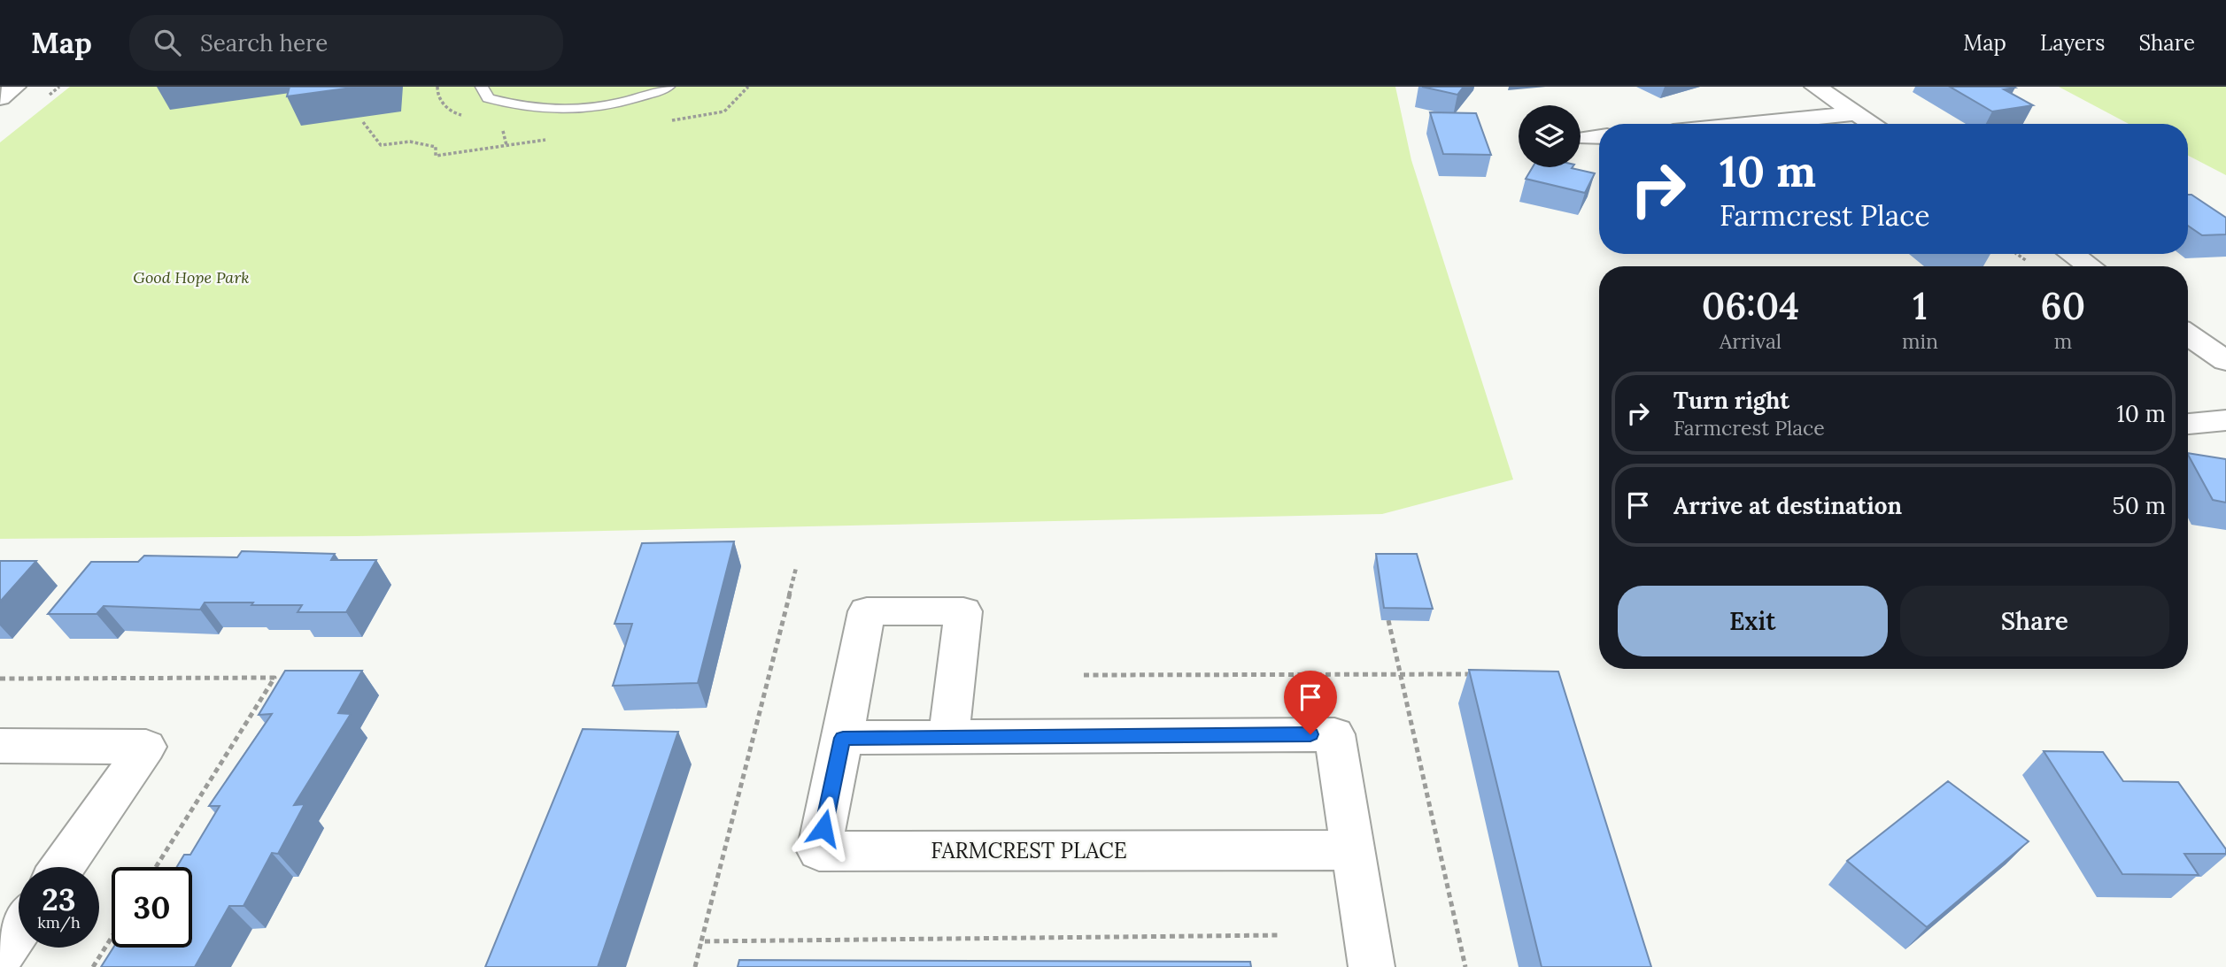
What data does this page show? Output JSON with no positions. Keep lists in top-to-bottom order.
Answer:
{
  "streets": {
    "street": ["FARMCREST PLACE"]
  },
  "parks": ["Good Hope Park"],
  "page": {
    "header": "Map",
    "search": "Search here",
    "nav": ["Map", "Layers", "Share"],
    "turn": ["10 m", "Farmcrest Place"],
    "eta": [
      "06:04",
      "Arrival",
      "1",
      "min",
      "60",
      "m"
    ],
    "list": [
      {
        "name": "Turn right",
        "note": "Farmcrest Place",
        "value": "10 m"
      },
      {
        "name": "Arrive at destination",
        "value": "50 m"
      }
    ],
    "buttons": ["Exit", "Share"],
    "speed": "23 km/h",
    "limit": "30"
  }
}
